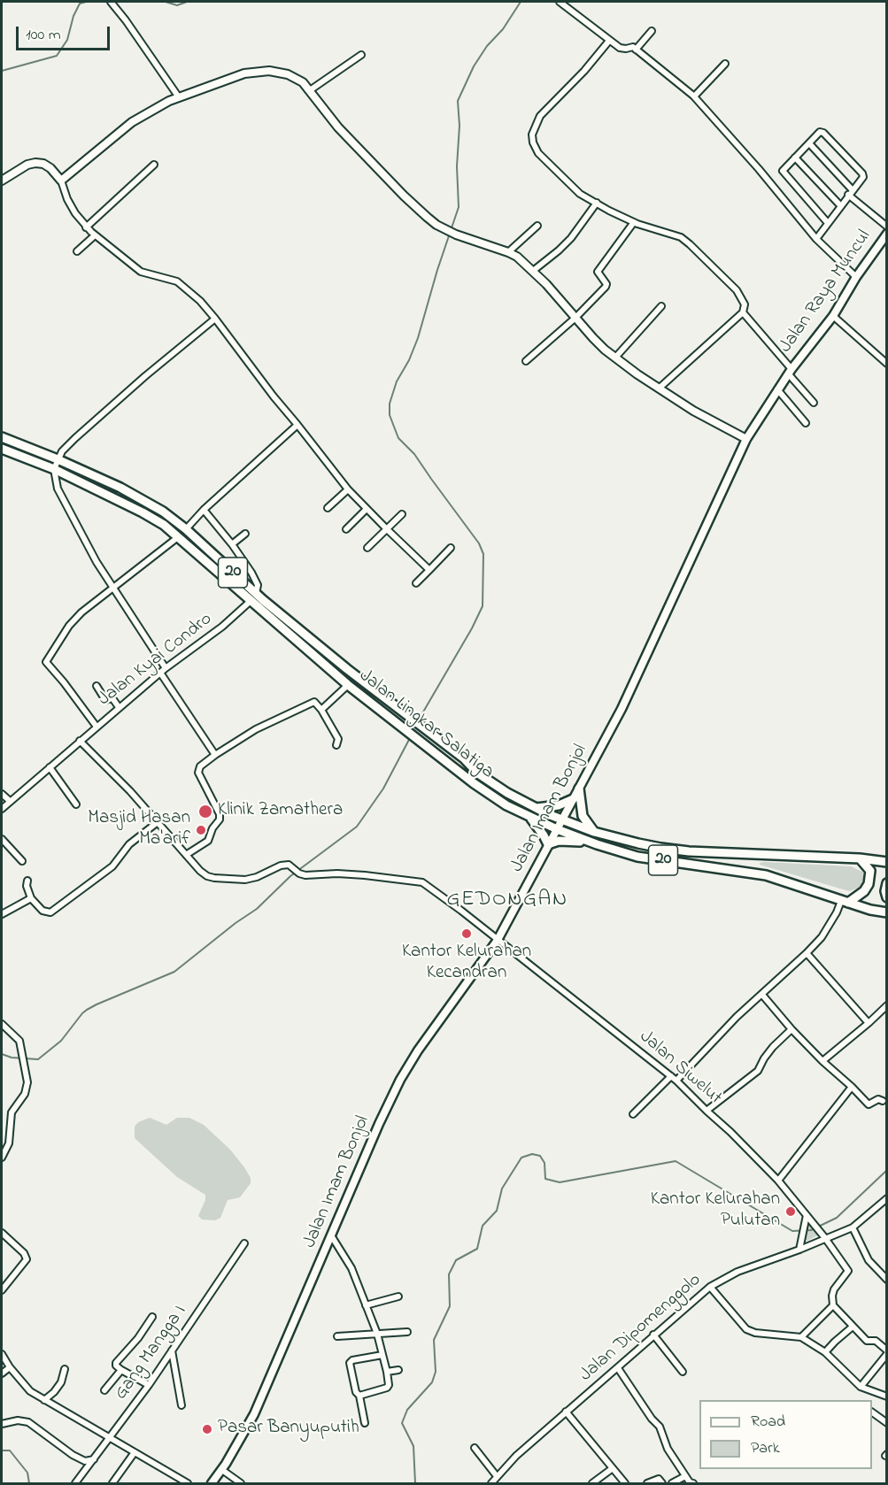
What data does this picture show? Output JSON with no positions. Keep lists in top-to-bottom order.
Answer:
{
  "streets": {
    "highway": ["20", "Jalan Lingkar Salatiga"],
    "main road": ["Jalan Raya Muncul", "Jalan Imam Bonjol"],
    "street": [
      "Jalan Kyai Condro",
      "Jalan Siwelut",
      "Jalan Dipomenggolo",
      "Gang Mangga I"
    ]
  },
  "crossings": [
    ["Jalan Raya Muncul", "Jalan Imam Bonjol"],
    ["Jalan Kyai Condro", "Jalan Lingkar Salatiga"],
    ["Jalan Lingkar Salatiga", "Jalan Imam Bonjol"],
    ["Jalan Imam Bonjol", "Jalan Siwelut"],
    ["Jalan Siwelut", "Jalan Dipomenggolo"]
  ],
  "districts": ["GEDONGAN"],
  "places": [
    "Klinik Zamathera",
    "Masjid Hasan Ma'arif",
    "Kantor Kelurahan Kecandran",
    "Kantor Kelurahan Pulutan",
    "Pasar Banyuputih"
  ],
  "legend": ["Road", "Park"],
  "scale_bar": "100 m"
}
